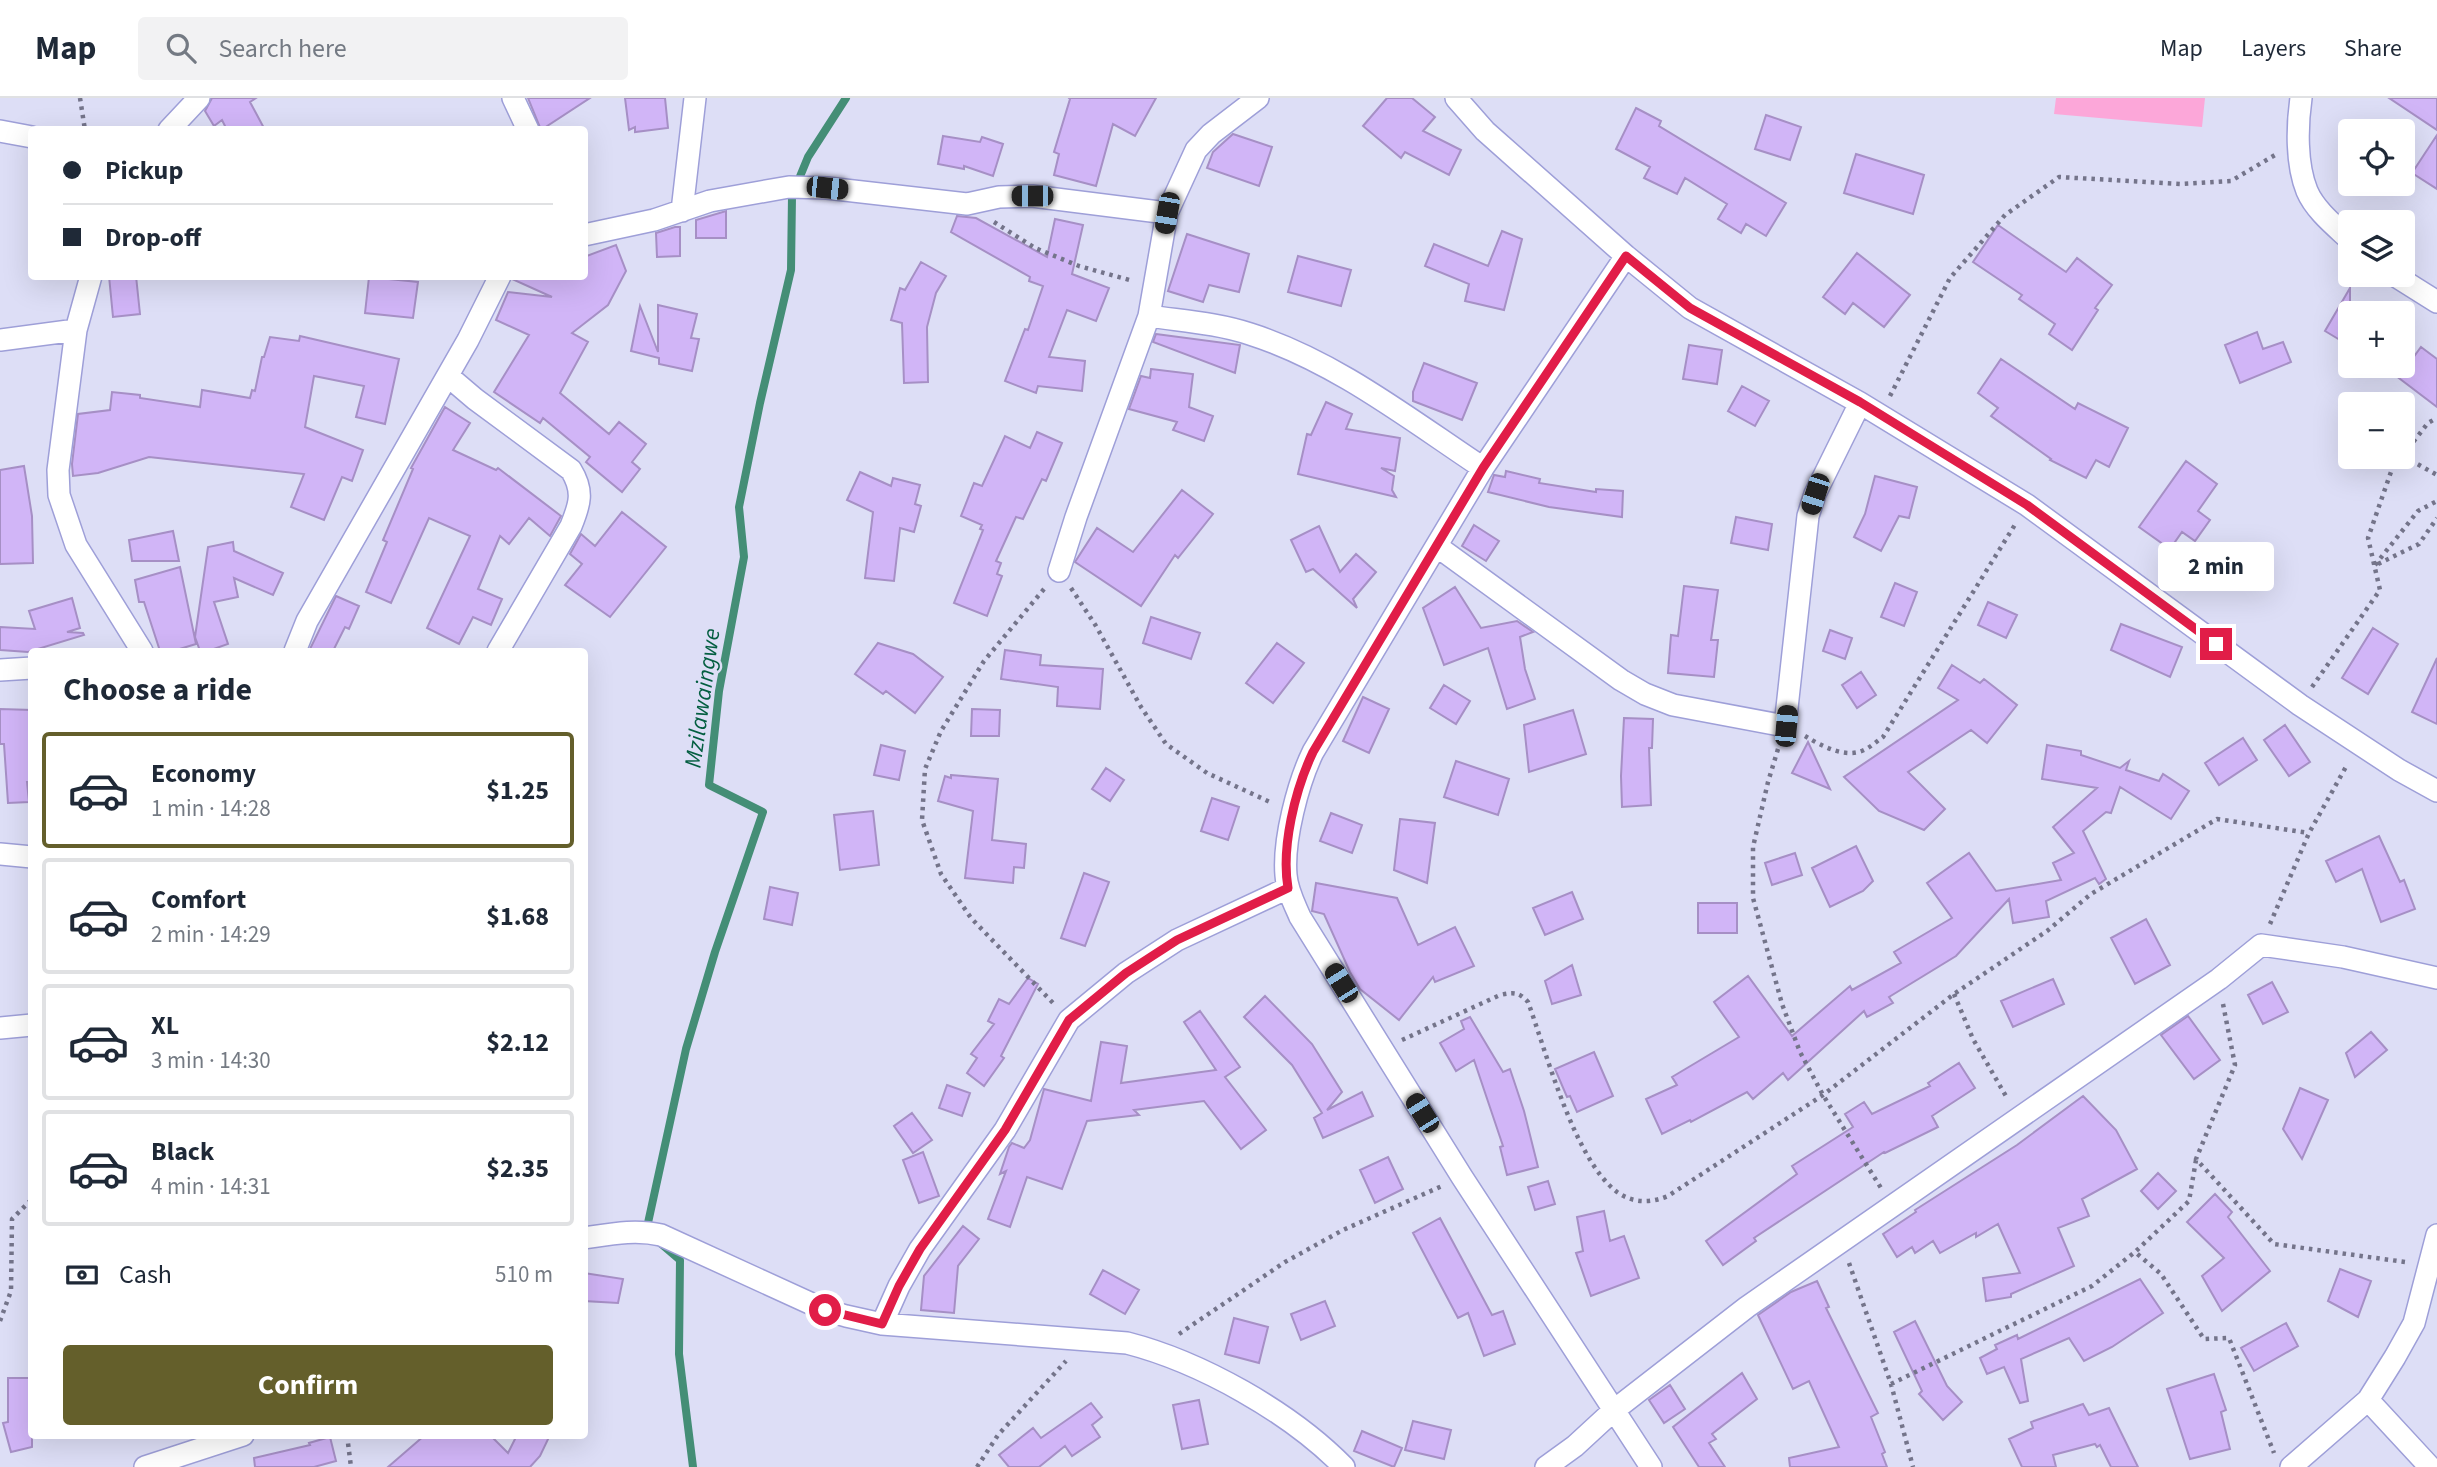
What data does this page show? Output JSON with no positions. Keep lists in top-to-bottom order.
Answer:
{
  "water": ["Mzilawaingwe"],
  "page": {
    "header": "Map",
    "search": "Search here",
    "nav": ["Map", "Layers", "Share"],
    "map_buttons": ["+", "−"],
    "banner": ["Pickup", "Drop-off"],
    "bubble": "2 min",
    "heading": "Choose a ride",
    "list": [
      {
        "name": "Economy",
        "note": "1 min · 14:28",
        "value": "$1.25"
      },
      {
        "name": "Comfort",
        "note": "2 min · 14:29",
        "value": "$1.68"
      },
      {
        "name": "XL",
        "note": "3 min · 14:30",
        "value": "$2.12"
      },
      {
        "name": "Black",
        "note": "4 min · 14:31",
        "value": "$2.35"
      }
    ],
    "pay": ["Cash", "510 m"],
    "buttons": "Confirm"
  }
}
